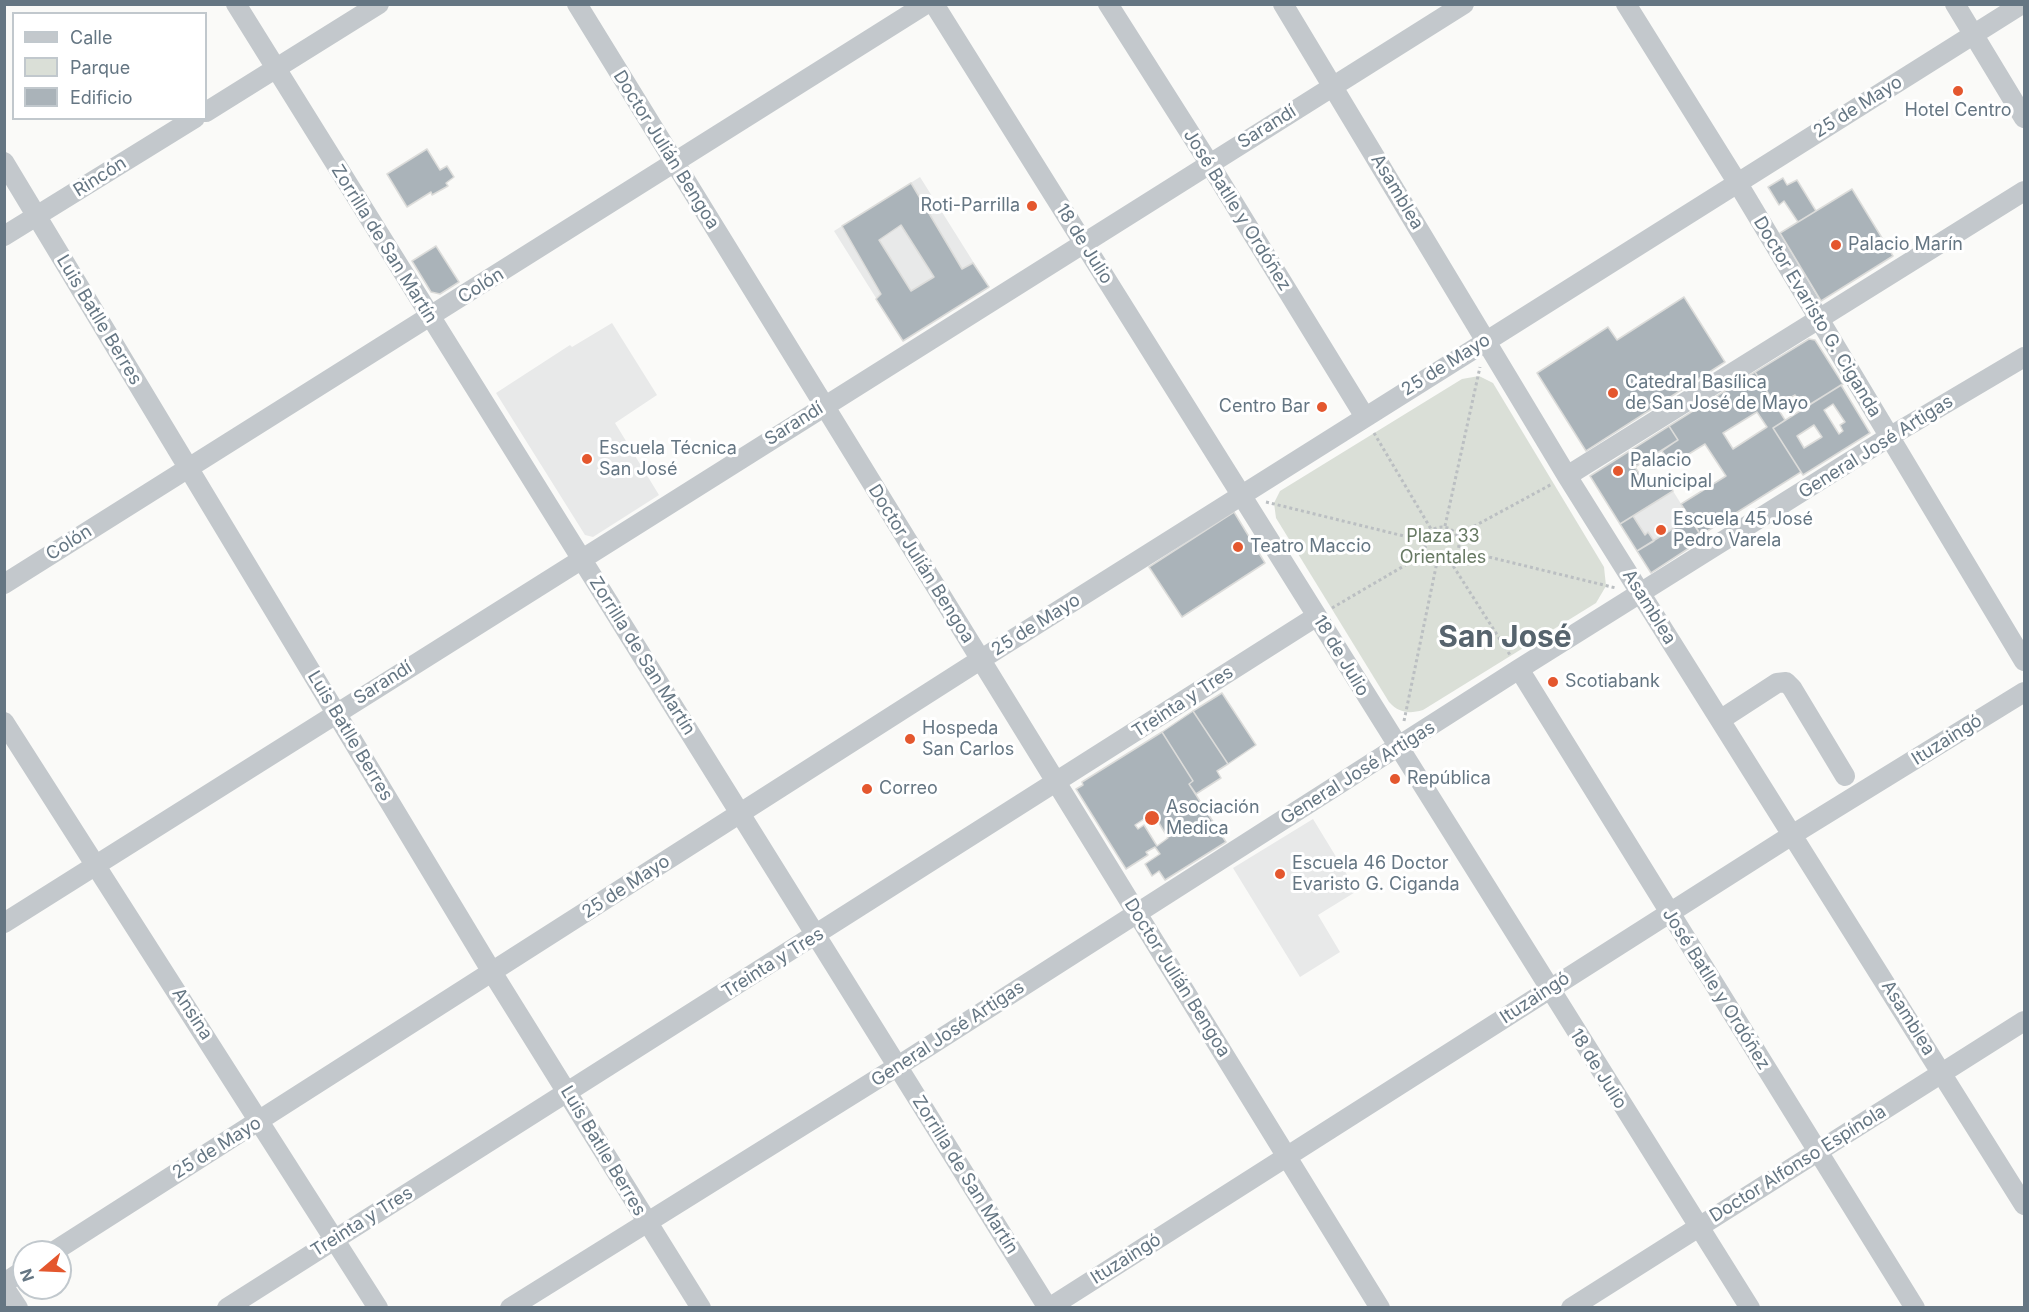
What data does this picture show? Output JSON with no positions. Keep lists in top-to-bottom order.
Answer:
{
  "streets": {
    "street": [
      "25 de Mayo",
      "Sarandí",
      "Doctor Julián Bengoa",
      "Rincón",
      "Asamblea",
      "José Batlle y Ordóñez",
      "Zorrilla de San Martín",
      "18 de Julio",
      "Colón",
      "Doctor Evaristo G. Ciganda",
      "Luis Batlle Berres",
      "General José Artigas",
      "Treinta y Tres",
      "Ituzaingó",
      "Ansina",
      "Doctor Alfonso Espínola"
    ]
  },
  "crossings": [
    ["25 de Mayo", "Doctor Julián Bengoa"],
    ["25 de Mayo", "Asamblea"],
    ["25 de Mayo", "José Batlle y Ordóñez"],
    ["25 de Mayo", "Zorrilla de San Martín"],
    ["25 de Mayo", "18 de Julio"],
    ["25 de Mayo", "Doctor Evaristo G. Ciganda"],
    ["25 de Mayo", "Luis Batlle Berres"],
    ["25 de Mayo", "Ansina"],
    ["Sarandí", "Doctor Julián Bengoa"],
    ["Sarandí", "Asamblea"],
    ["Sarandí", "José Batlle y Ordóñez"],
    ["Sarandí", "Zorrilla de San Martín"],
    ["Sarandí", "18 de Julio"],
    ["Sarandí", "Luis Batlle Berres"],
    ["Sarandí", "Ansina"],
    ["Doctor Julián Bengoa", "Colón"],
    ["Doctor Julián Bengoa", "General José Artigas"],
    ["Doctor Julián Bengoa", "Treinta y Tres"],
    ["Doctor Julián Bengoa", "Ituzaingó"],
    ["Rincón", "Luis Batlle Berres"],
    ["Asamblea", "General José Artigas"],
    ["Asamblea", "Ituzaingó"],
    ["Asamblea", "Doctor Alfonso Espínola"],
    ["José Batlle y Ordóñez", "General José Artigas"],
    ["José Batlle y Ordóñez", "Ituzaingó"],
    ["José Batlle y Ordóñez", "Doctor Alfonso Espínola"],
    ["Zorrilla de San Martín", "Colón"],
    ["Zorrilla de San Martín", "General José Artigas"],
    ["Zorrilla de San Martín", "Treinta y Tres"],
    ["Zorrilla de San Martín", "Ituzaingó"],
    ["18 de Julio", "General José Artigas"],
    ["18 de Julio", "Treinta y Tres"],
    ["18 de Julio", "Ituzaingó"],
    ["18 de Julio", "Doctor Alfonso Espínola"],
    ["Colón", "Luis Batlle Berres"],
    ["Doctor Evaristo G. Ciganda", "General José Artigas"],
    ["Luis Batlle Berres", "General José Artigas"],
    ["Luis Batlle Berres", "Treinta y Tres"],
    ["Treinta y Tres", "Ansina"]
  ],
  "districts": ["San José"],
  "parks": ["Plaza 33 Orientales"],
  "places": [
    "Hotel Centro",
    "Roti-Parrilla",
    "Palacio Marín",
    "Catedral Basílica de San José de Mayo",
    "Centro Bar",
    "Escuela Técnica San José",
    "Palacio Municipal",
    "Escuela 45 José Pedro Varela",
    "Teatro Maccio",
    "Scotiabank",
    "Hospeda San Carlos",
    "República",
    "Correo",
    "Asociación Medica",
    "Escuela 46 Doctor Evaristo G. Ciganda"
  ],
  "legend": ["Calle", "Parque", "Edificio"],
  "north": "left"
}
